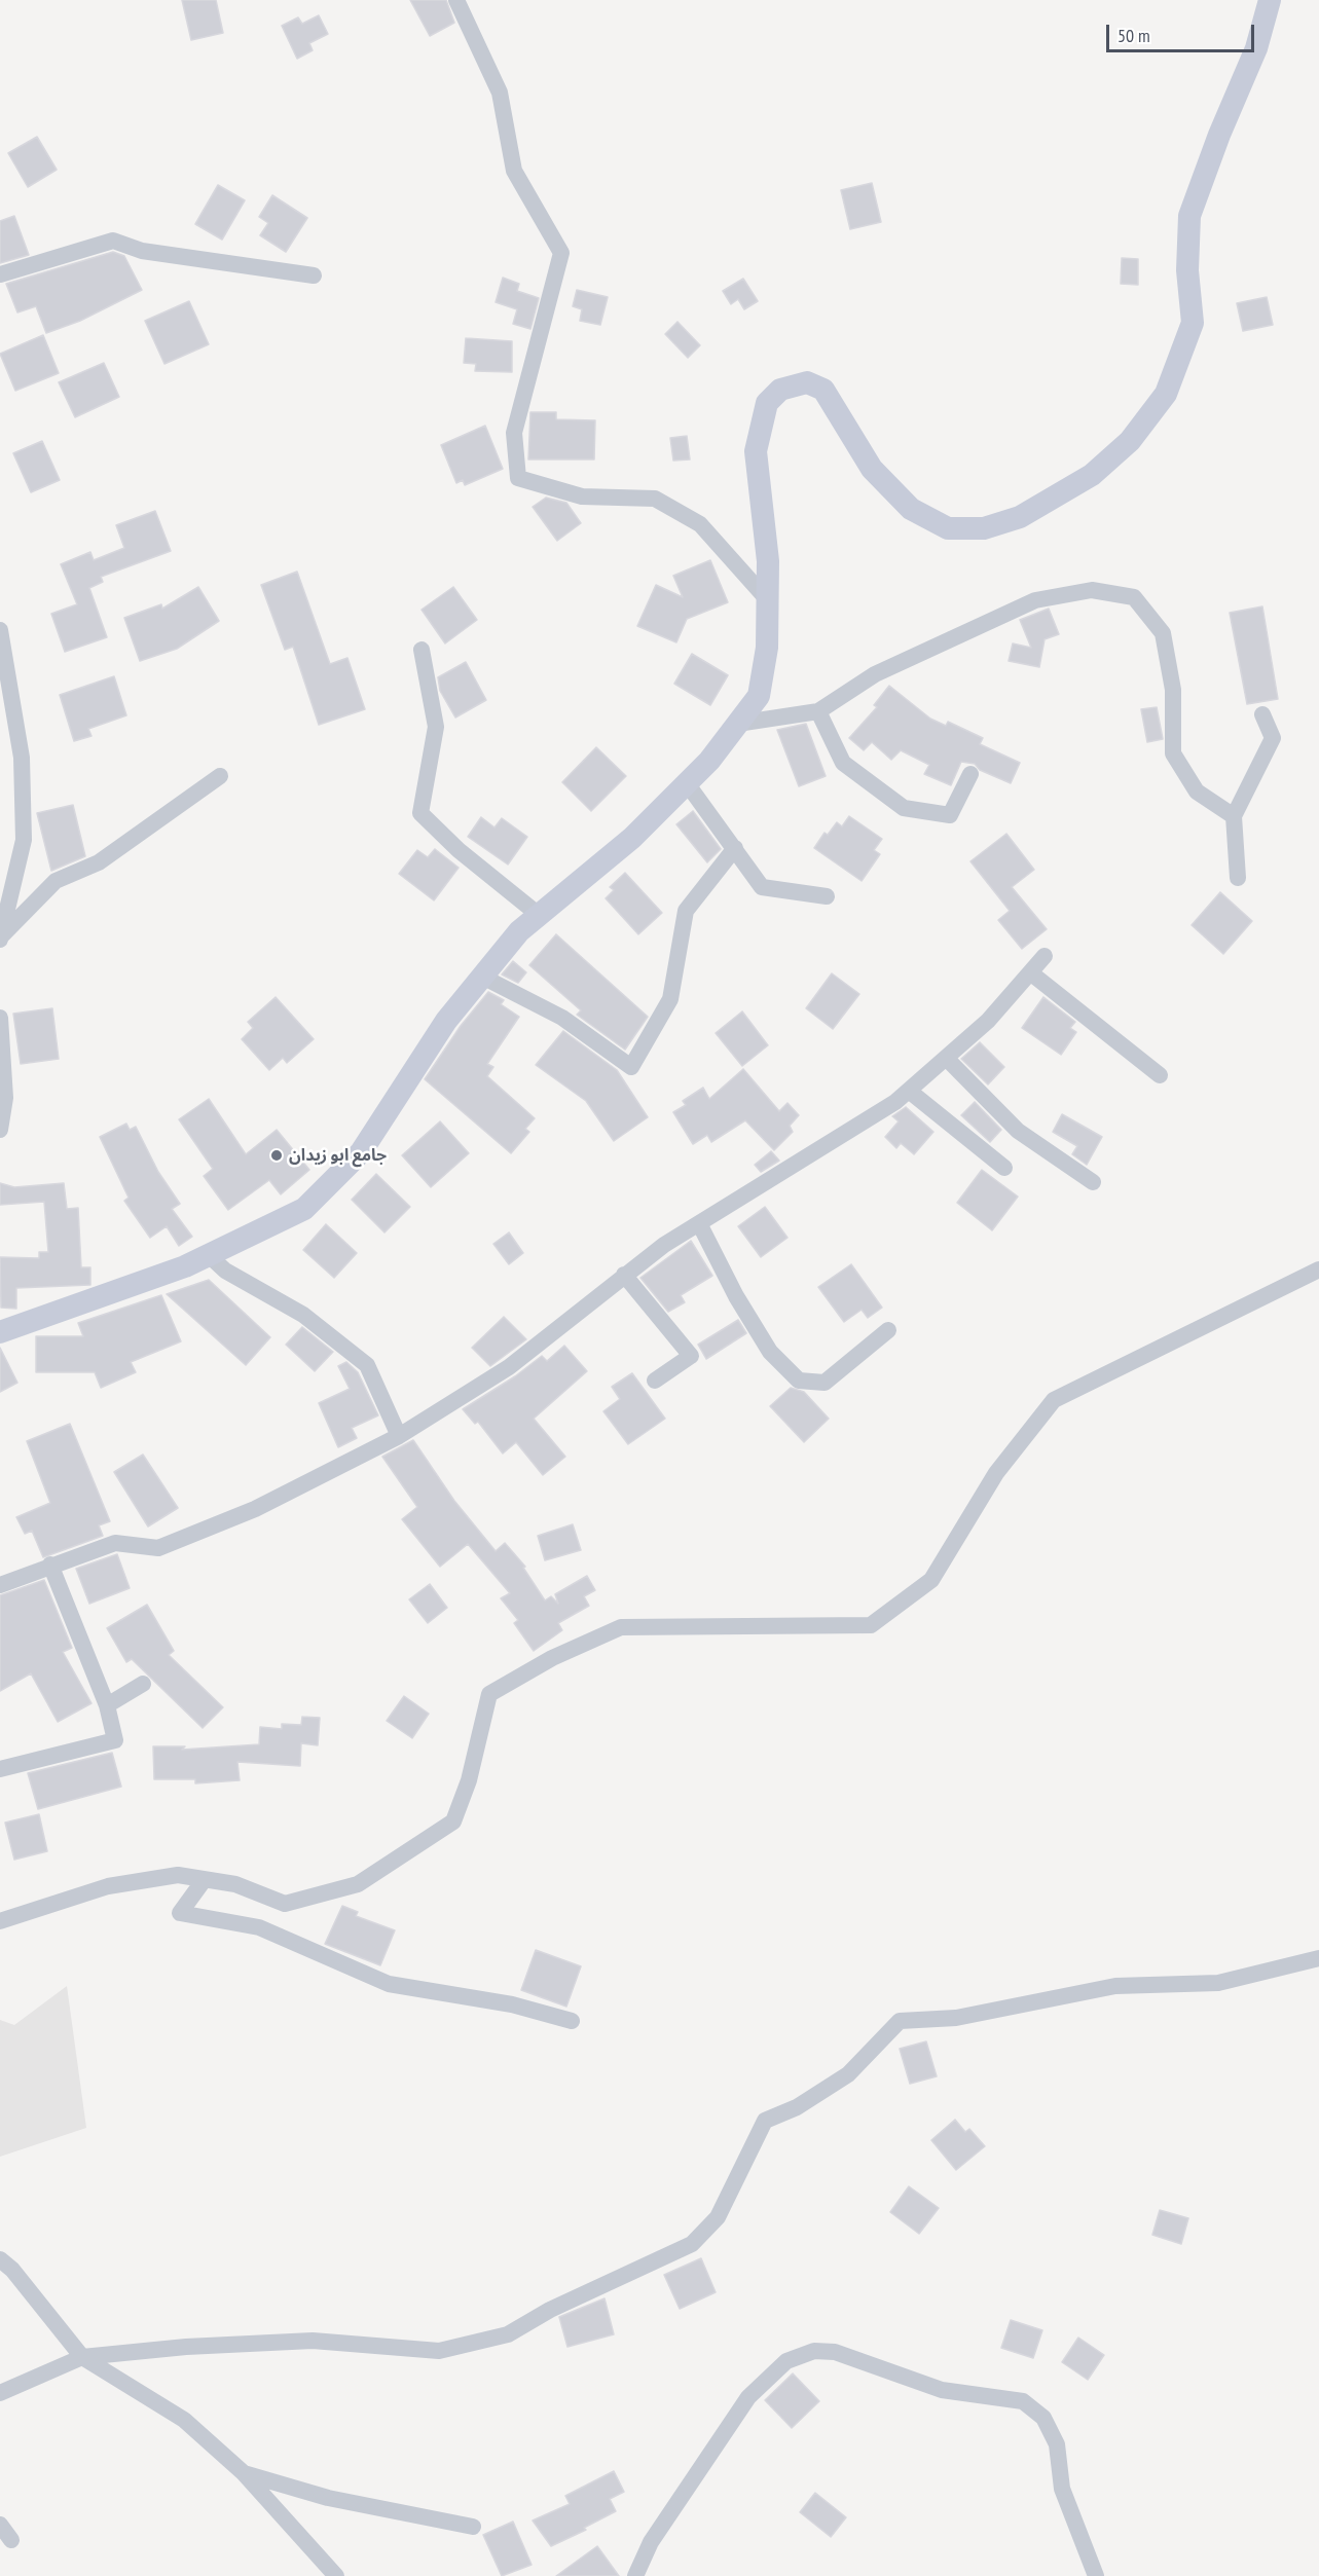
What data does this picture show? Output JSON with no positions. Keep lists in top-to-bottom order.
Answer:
{
  "places": ["جامع ابو زيدان"],
  "scale_bar": "50 m"
}
